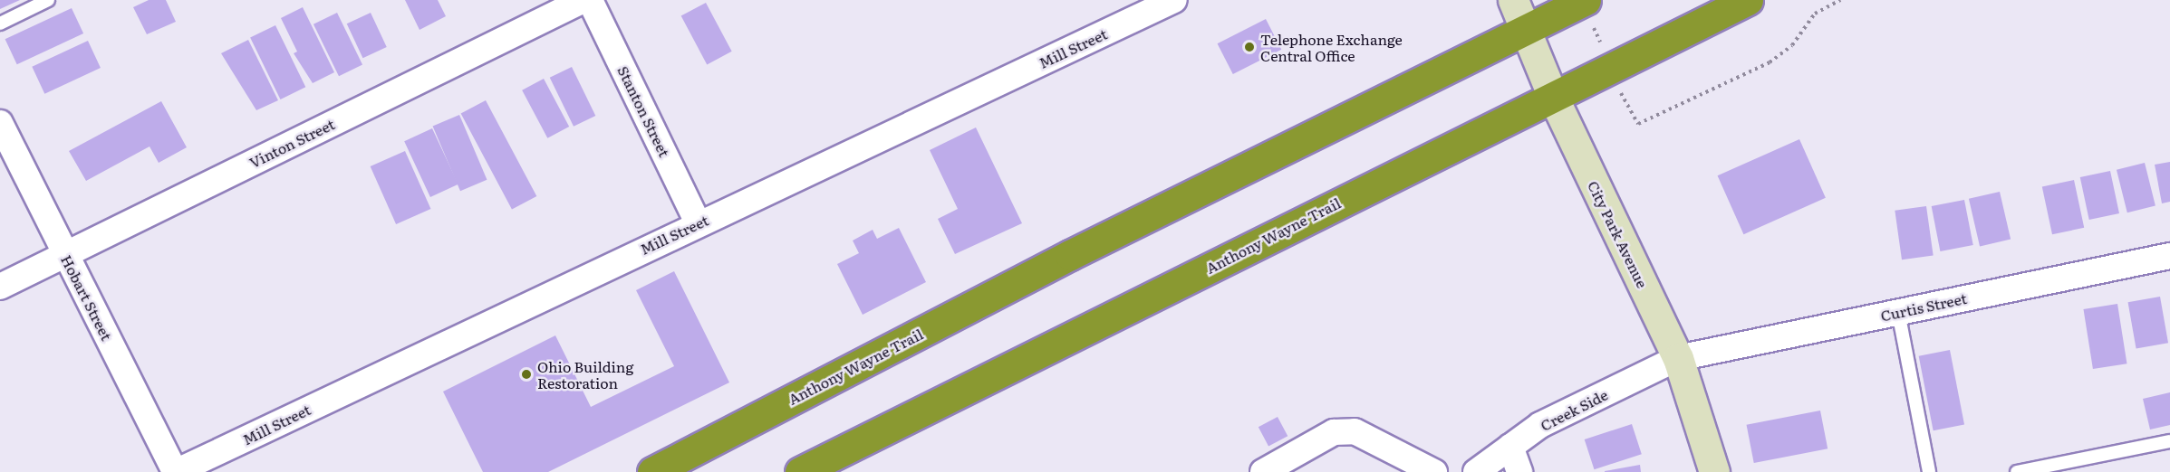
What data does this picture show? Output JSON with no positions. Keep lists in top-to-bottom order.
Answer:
{
  "streets": {
    "highway": ["Anthony Wayne Trail"],
    "street": [
      "Mill Street",
      "Stanton Street",
      "Vinton Street",
      "City Park Avenue",
      "Hobart Street",
      "Curtis Street",
      "Creek Side"
    ]
  },
  "crossings": [
    ["Mill Street", "Stanton Street"],
    ["Mill Street", "Hobart Street"],
    ["Vinton Street", "Hobart Street"],
    ["City Park Avenue", "Anthony Wayne Trail"],
    ["City Park Avenue", "Curtis Street"],
    ["City Park Avenue", "Creek Side"],
    ["Curtis Street", "Creek Side"]
  ],
  "places": ["Telephone Exchange Central Office", "Ohio Building Restoration"]
}
